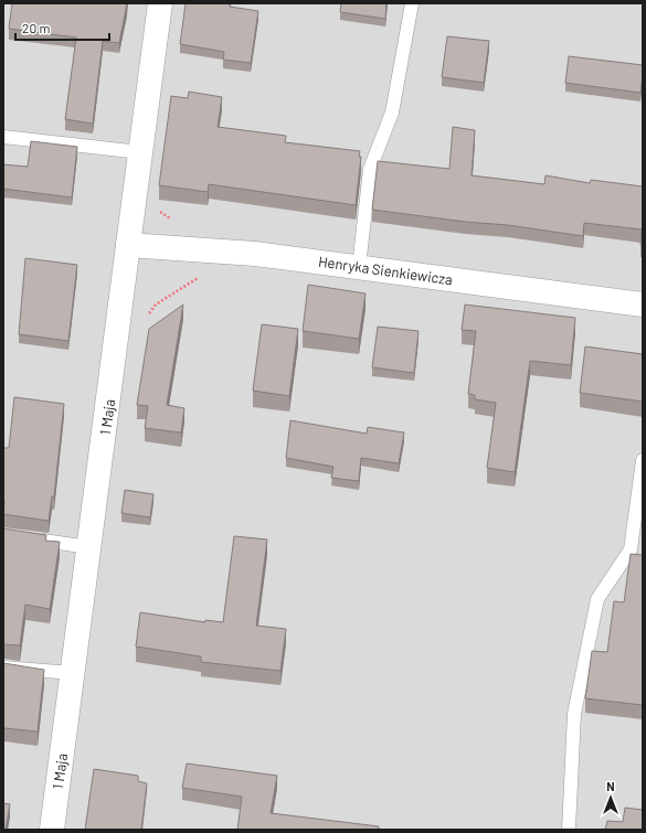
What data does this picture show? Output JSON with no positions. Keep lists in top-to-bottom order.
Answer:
{
  "streets": {
    "street": ["Henryka Sienkiewicza", "1 Maja"]
  },
  "crossings": [
    ["Henryka Sienkiewicza", "1 Maja"]
  ],
  "scale_bar": "20 m",
  "north": "top"
}
